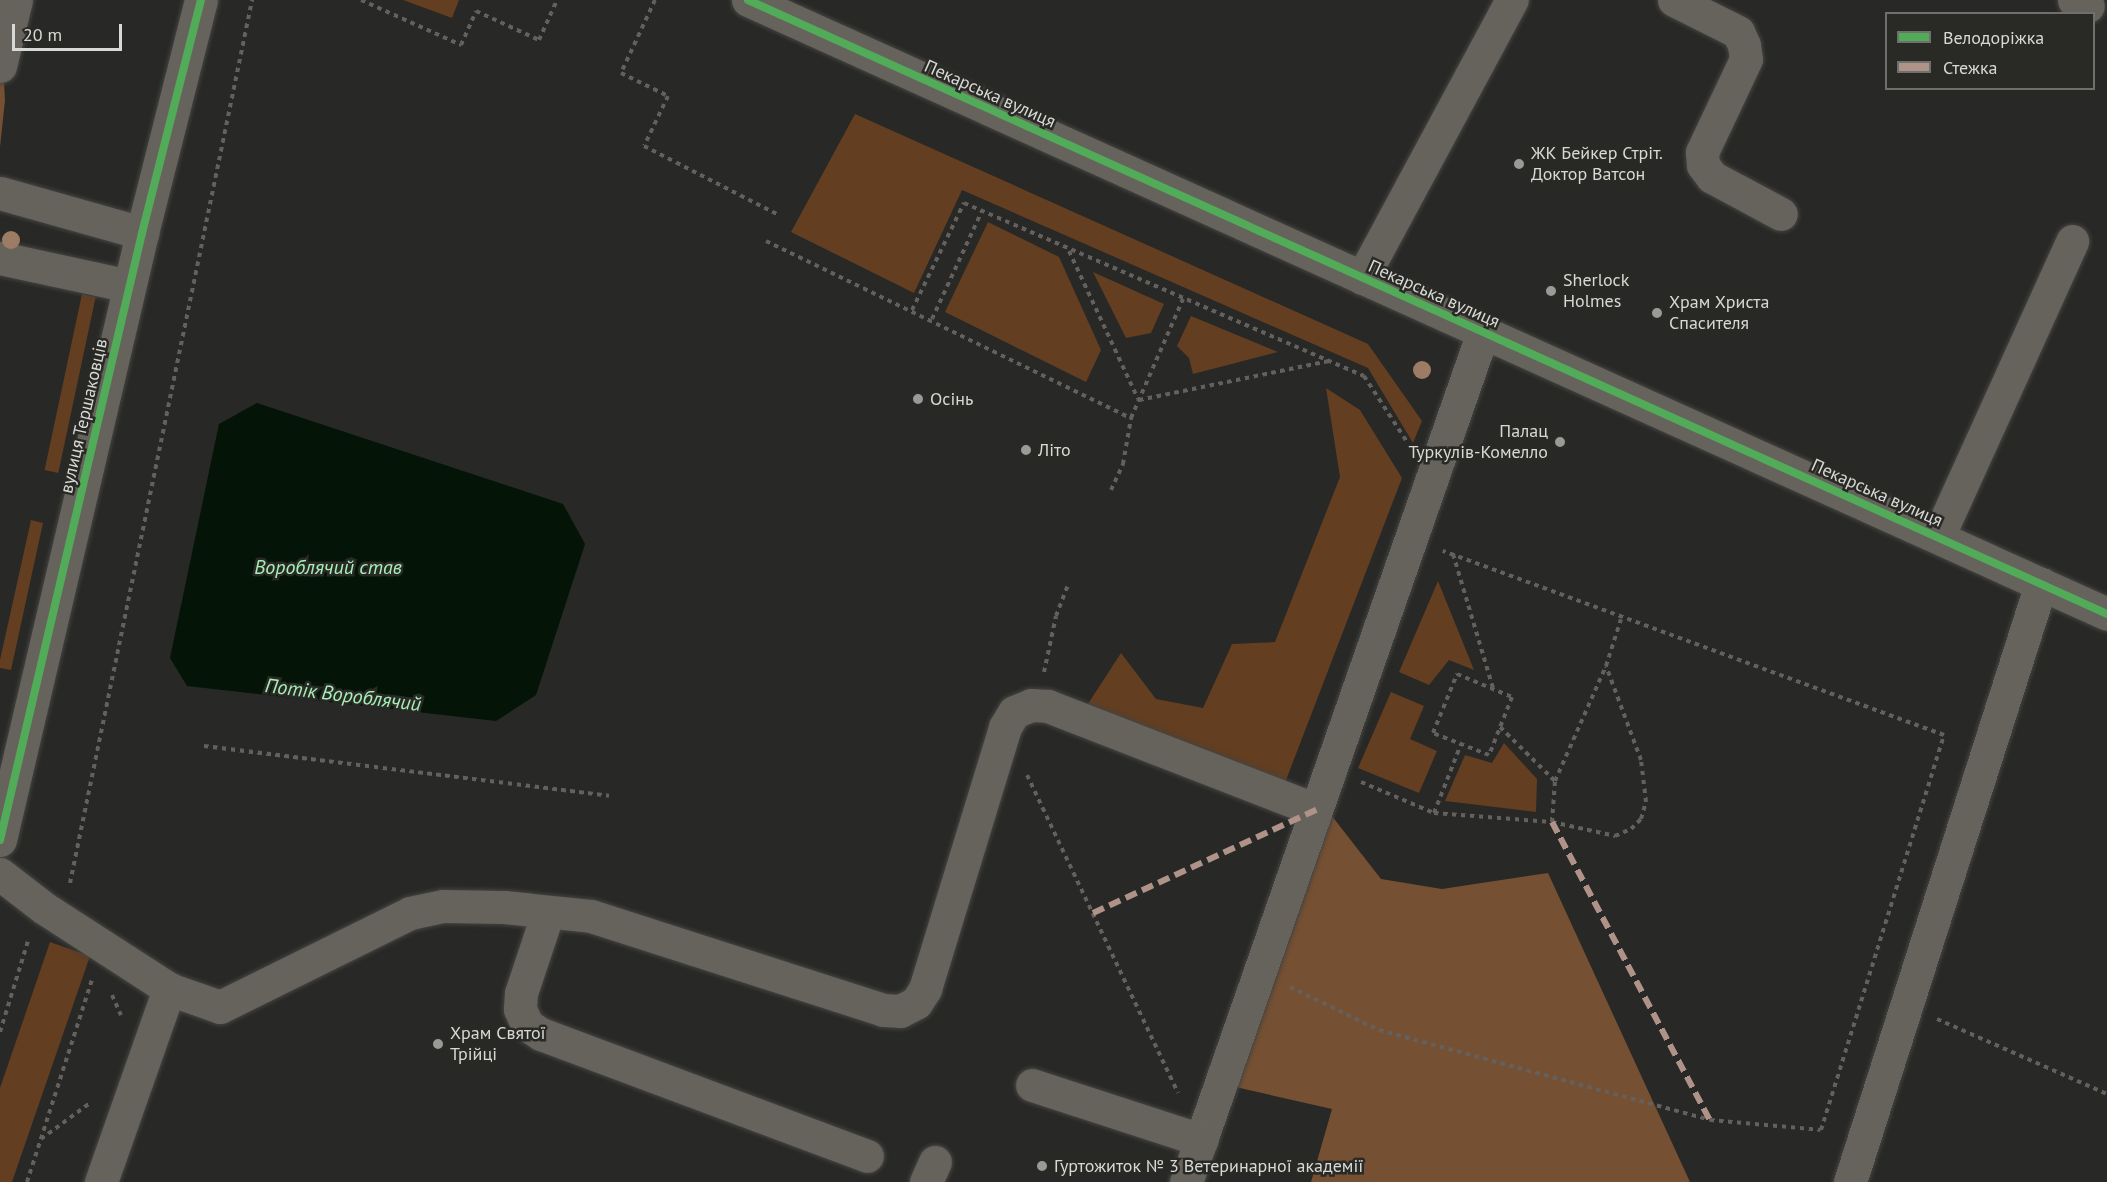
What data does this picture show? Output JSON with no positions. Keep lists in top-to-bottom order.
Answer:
{
  "streets": {
    "street": ["Пекарська вулиця", "вулиця Тершаковців"]
  },
  "water": ["Вороблячий став", "Потік Вороблячий"],
  "places": [
    "ЖК Бейкер Стріт. Доктор Ватсон",
    "Sherlock Holmes",
    "Храм Христа Спасителя",
    "Осінь",
    "Палац Туркулів-Комелло",
    "Літо",
    "Храм Святої Трійці",
    "Гуртожиток № 3 Ветеринарної академії"
  ],
  "legend": ["Велодоріжка", "Стежка"],
  "scale_bar": "20 m"
}
